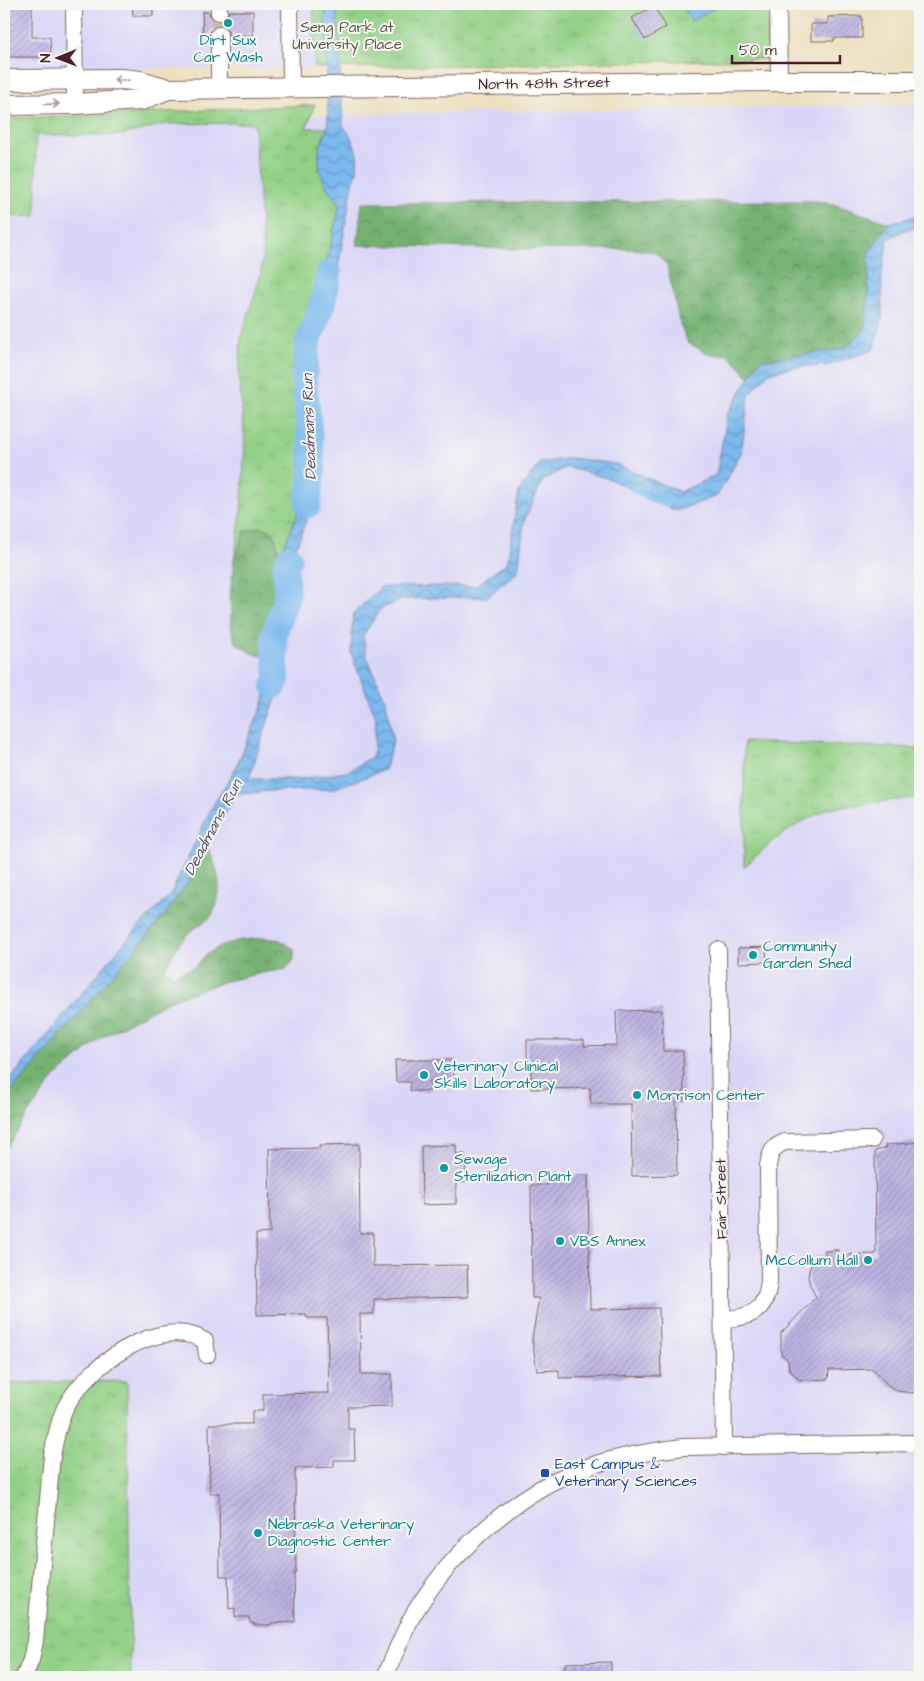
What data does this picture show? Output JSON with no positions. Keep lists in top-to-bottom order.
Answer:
{
  "streets": {
    "main road": ["North 48th Street"],
    "street": ["Fair Street"]
  },
  "water": ["Deadmans Run"],
  "parks": ["Seng Park at University Place"],
  "places": {
    "other": [
      "Dirt Sux Car Wash",
      "Community Garden Shed",
      "Veterinary Clinical Skills Laboratory",
      "Morrison Center",
      "Sewage Sterilization Plant",
      "VBS Annex",
      "McCollum Hall",
      "Nebraska Veterinary Diagnostic Center"
    ],
    "transit": ["East Campus & Veterinary Sciences"]
  },
  "scale_bar": "50 m",
  "north": "left"
}
